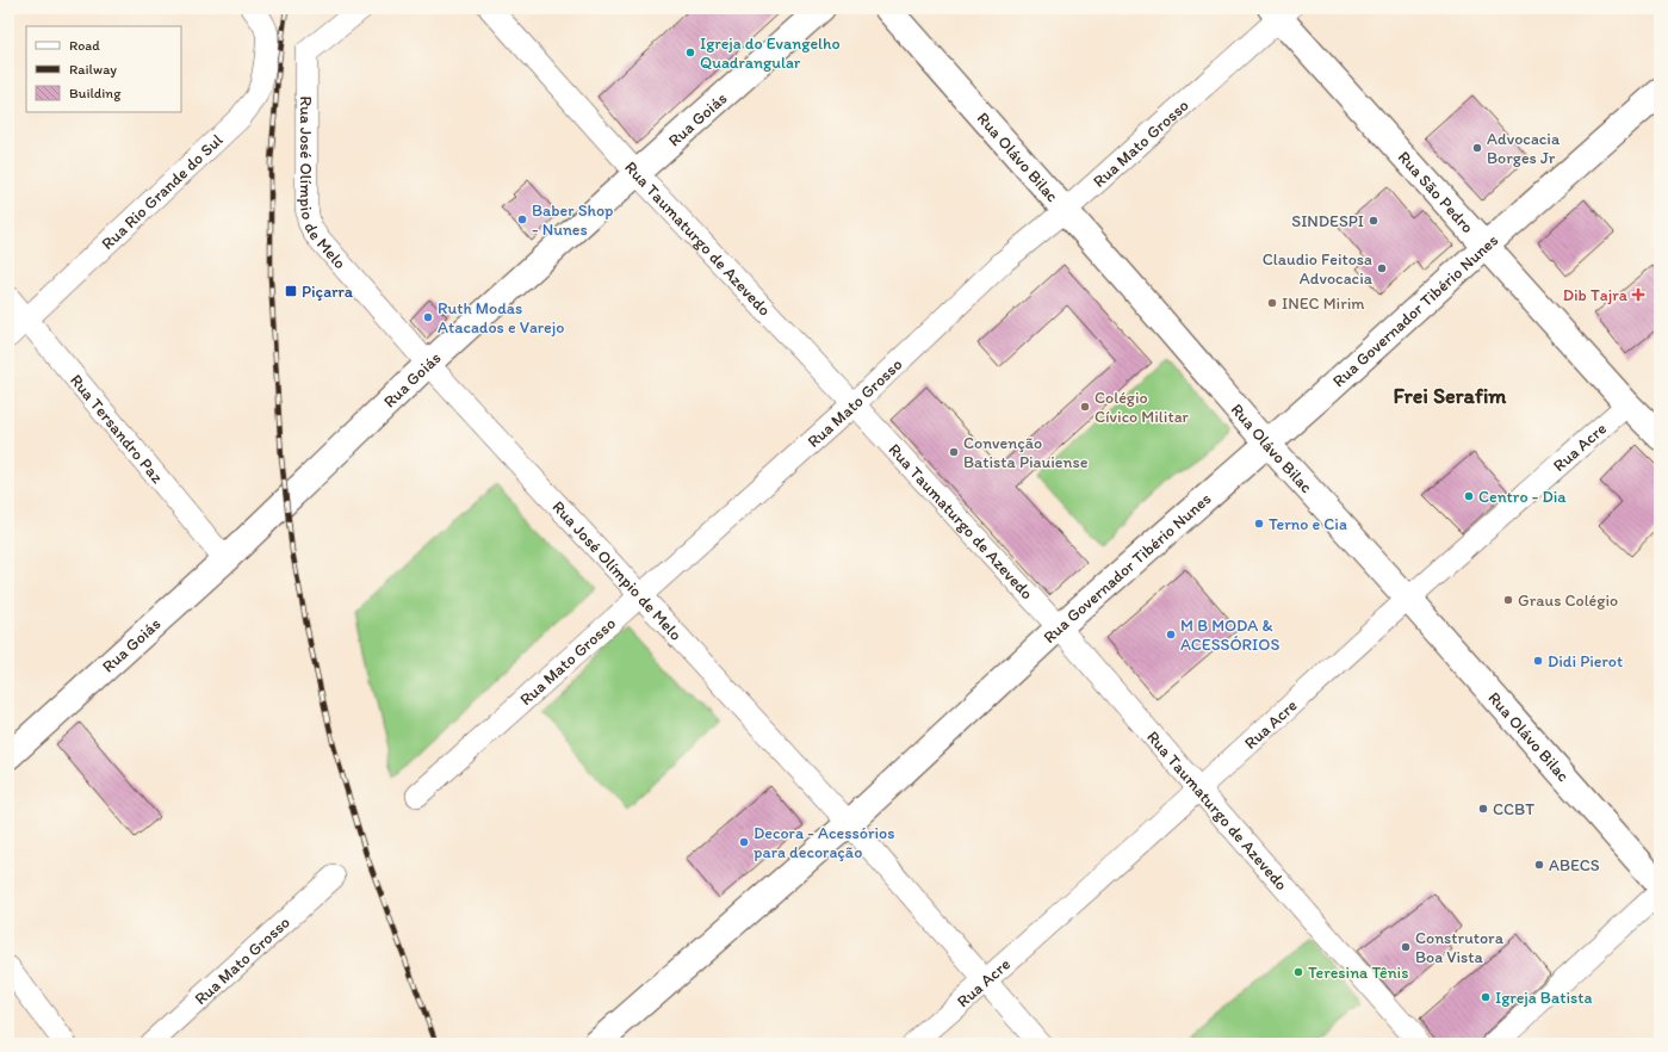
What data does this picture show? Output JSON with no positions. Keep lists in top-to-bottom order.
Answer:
{
  "streets": {
    "street": [
      "Rua Goiás",
      "Rua Mato Grosso",
      "Rua Olávo Bilac",
      "Rua José Olímpio de Melo",
      "Rua Rio Grande do Sul",
      "Rua São Pedro",
      "Rua Taumaturgo de Azevedo",
      "Rua Governador Tibério Nunes",
      "Rua Tersandro Paz",
      "Rua Acre"
    ]
  },
  "crossings": [
    ["Rua Goiás", "Rua José Olímpio de Melo"],
    ["Rua Goiás", "Rua Taumaturgo de Azevedo"],
    ["Rua Goiás", "Rua Tersandro Paz"],
    ["Rua Mato Grosso", "Rua Olávo Bilac"],
    ["Rua Mato Grosso", "Rua José Olímpio de Melo"],
    ["Rua Mato Grosso", "Rua São Pedro"],
    ["Rua Mato Grosso", "Rua Taumaturgo de Azevedo"],
    ["Rua Olávo Bilac", "Rua Governador Tibério Nunes"],
    ["Rua Olávo Bilac", "Rua Acre"],
    ["Rua José Olímpio de Melo", "Rua Governador Tibério Nunes"],
    ["Rua José Olímpio de Melo", "Rua Acre"],
    ["Rua Rio Grande do Sul", "Rua Tersandro Paz"],
    ["Rua São Pedro", "Rua Governador Tibério Nunes"],
    ["Rua São Pedro", "Rua Acre"],
    ["Rua Taumaturgo de Azevedo", "Rua Governador Tibério Nunes"],
    ["Rua Taumaturgo de Azevedo", "Rua Acre"]
  ],
  "districts": ["Frei Serafim"],
  "places": {
    "other": [
      "Igreja do Evangelho Quadrangular",
      "Advocacia Borges Jr",
      "Baber Shop - Nunes",
      "SINDESPI",
      "Claudio Feitosa Advocacia",
      "INEC Mirim",
      "Ruth Modas Atacados e Varejo",
      "Colégio Cívico Militar",
      "Convenção Batista Piauiense",
      "Centro - Dia",
      "Terno e Cia",
      "Graus Colégio",
      "M B MODA & ACESSÓRIOS",
      "Didi Pierot",
      "CCBT",
      "Decora - Acessórios para decoração",
      "ABECS",
      "Construtora Boa Vista",
      "Teresina Tênis",
      "Igreja Batista"
    ],
    "transit": ["Piçarra"],
    "health": ["Dib Tajra"]
  },
  "legend": ["Road", "Railway", "Building"]
}
